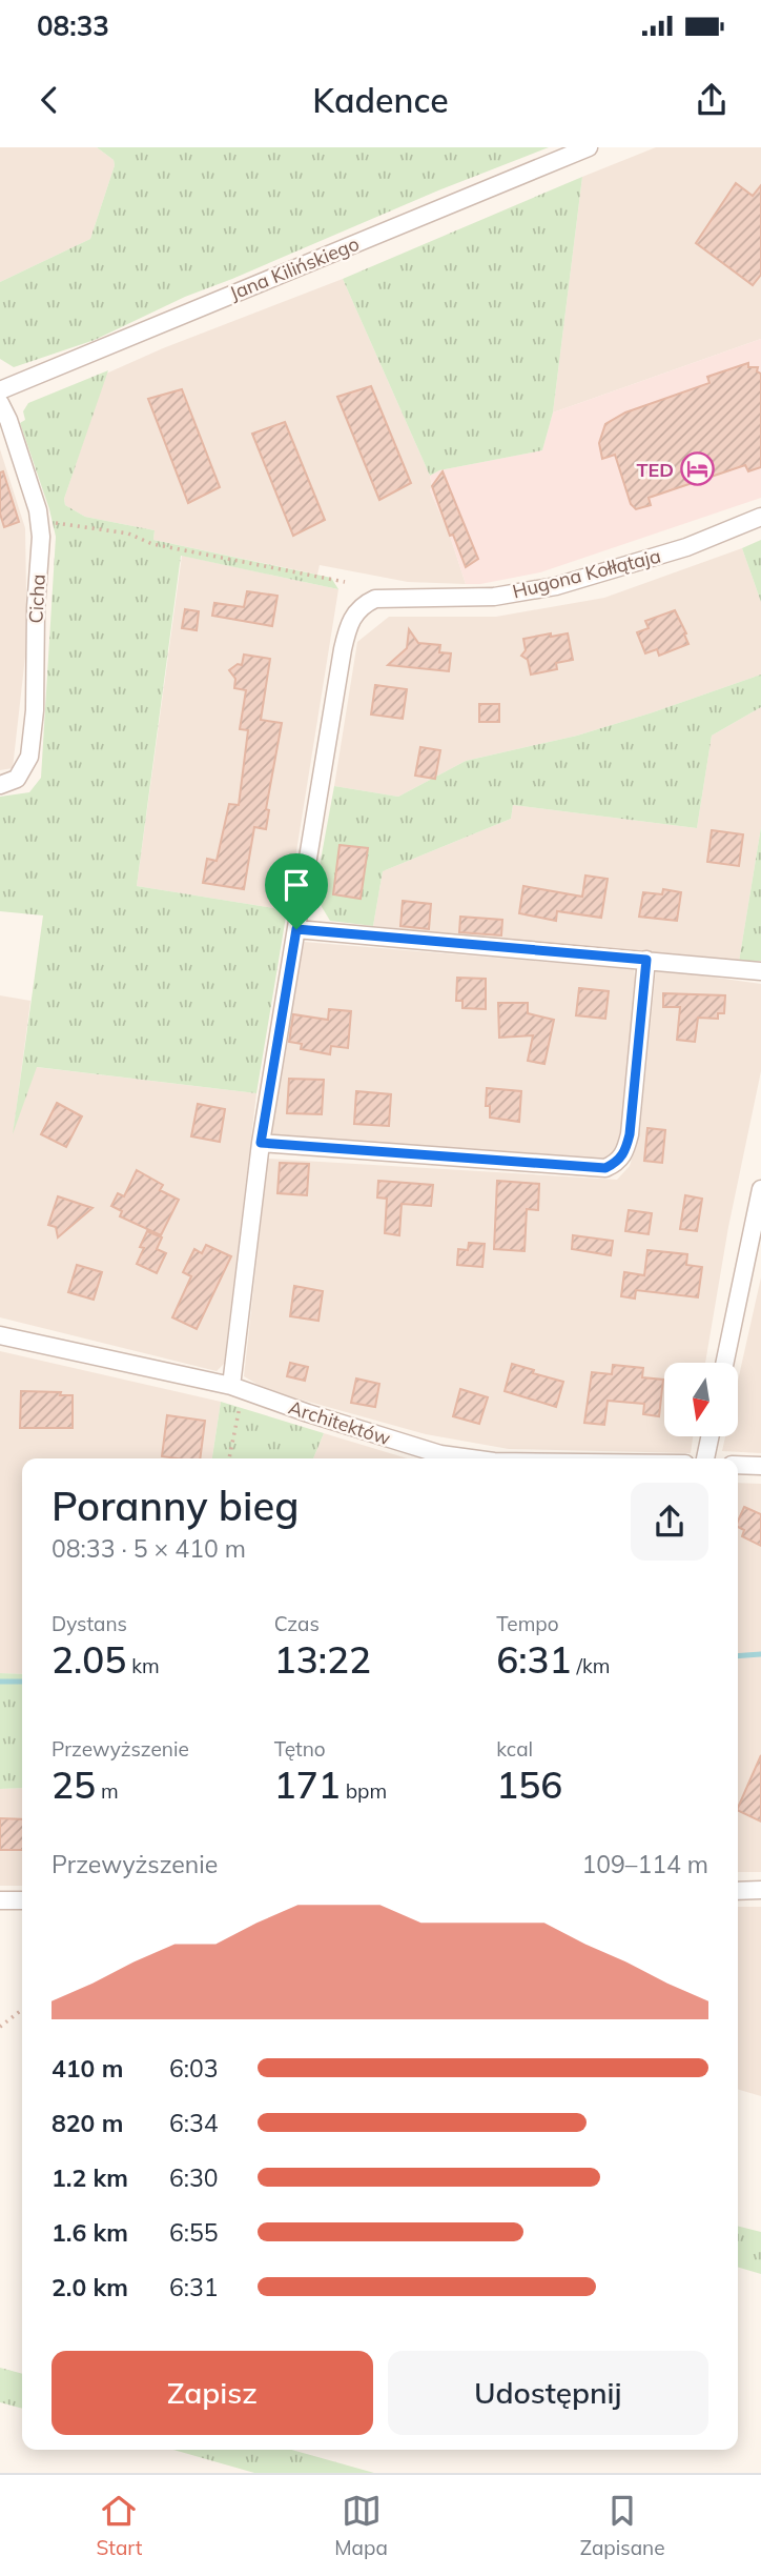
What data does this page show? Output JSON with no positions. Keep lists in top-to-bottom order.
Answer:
{
  "streets": {
    "street": [
      "Jana Kilińskiego",
      "Hugona Kołłątaja",
      "Cicha",
      "Architektów"
    ]
  },
  "places": {
    "hotel": ["TED"]
  },
  "north": "bottom",
  "page": {
    "status": "08:33",
    "header": "Kadence",
    "heading": ["Poranny bieg", "08:33 · 5 × 410 m"],
    "stats": [
      ["Dystans", "2.05 km"],
      ["Czas", "13:22"],
      ["Tempo", "6:31 /km"],
      ["Przewyższenie", "25 m"],
      ["Tętno", "171 bpm"],
      ["kcal", "156"]
    ],
    "chart": ["Przewyższenie", "109–114 m"],
    "list": [
      {
        "name": "410 m",
        "note": "6:03"
      },
      {
        "name": "820 m",
        "note": "6:34"
      },
      {
        "name": "1.2 km",
        "note": "6:30"
      },
      {
        "name": "1.6 km",
        "note": "6:55"
      },
      {
        "name": "2.0 km",
        "note": "6:31"
      }
    ],
    "buttons": ["Zapisz", "Udostępnij"],
    "tabs": ["Start", "Mapa", "Zapisane"]
  }
}
